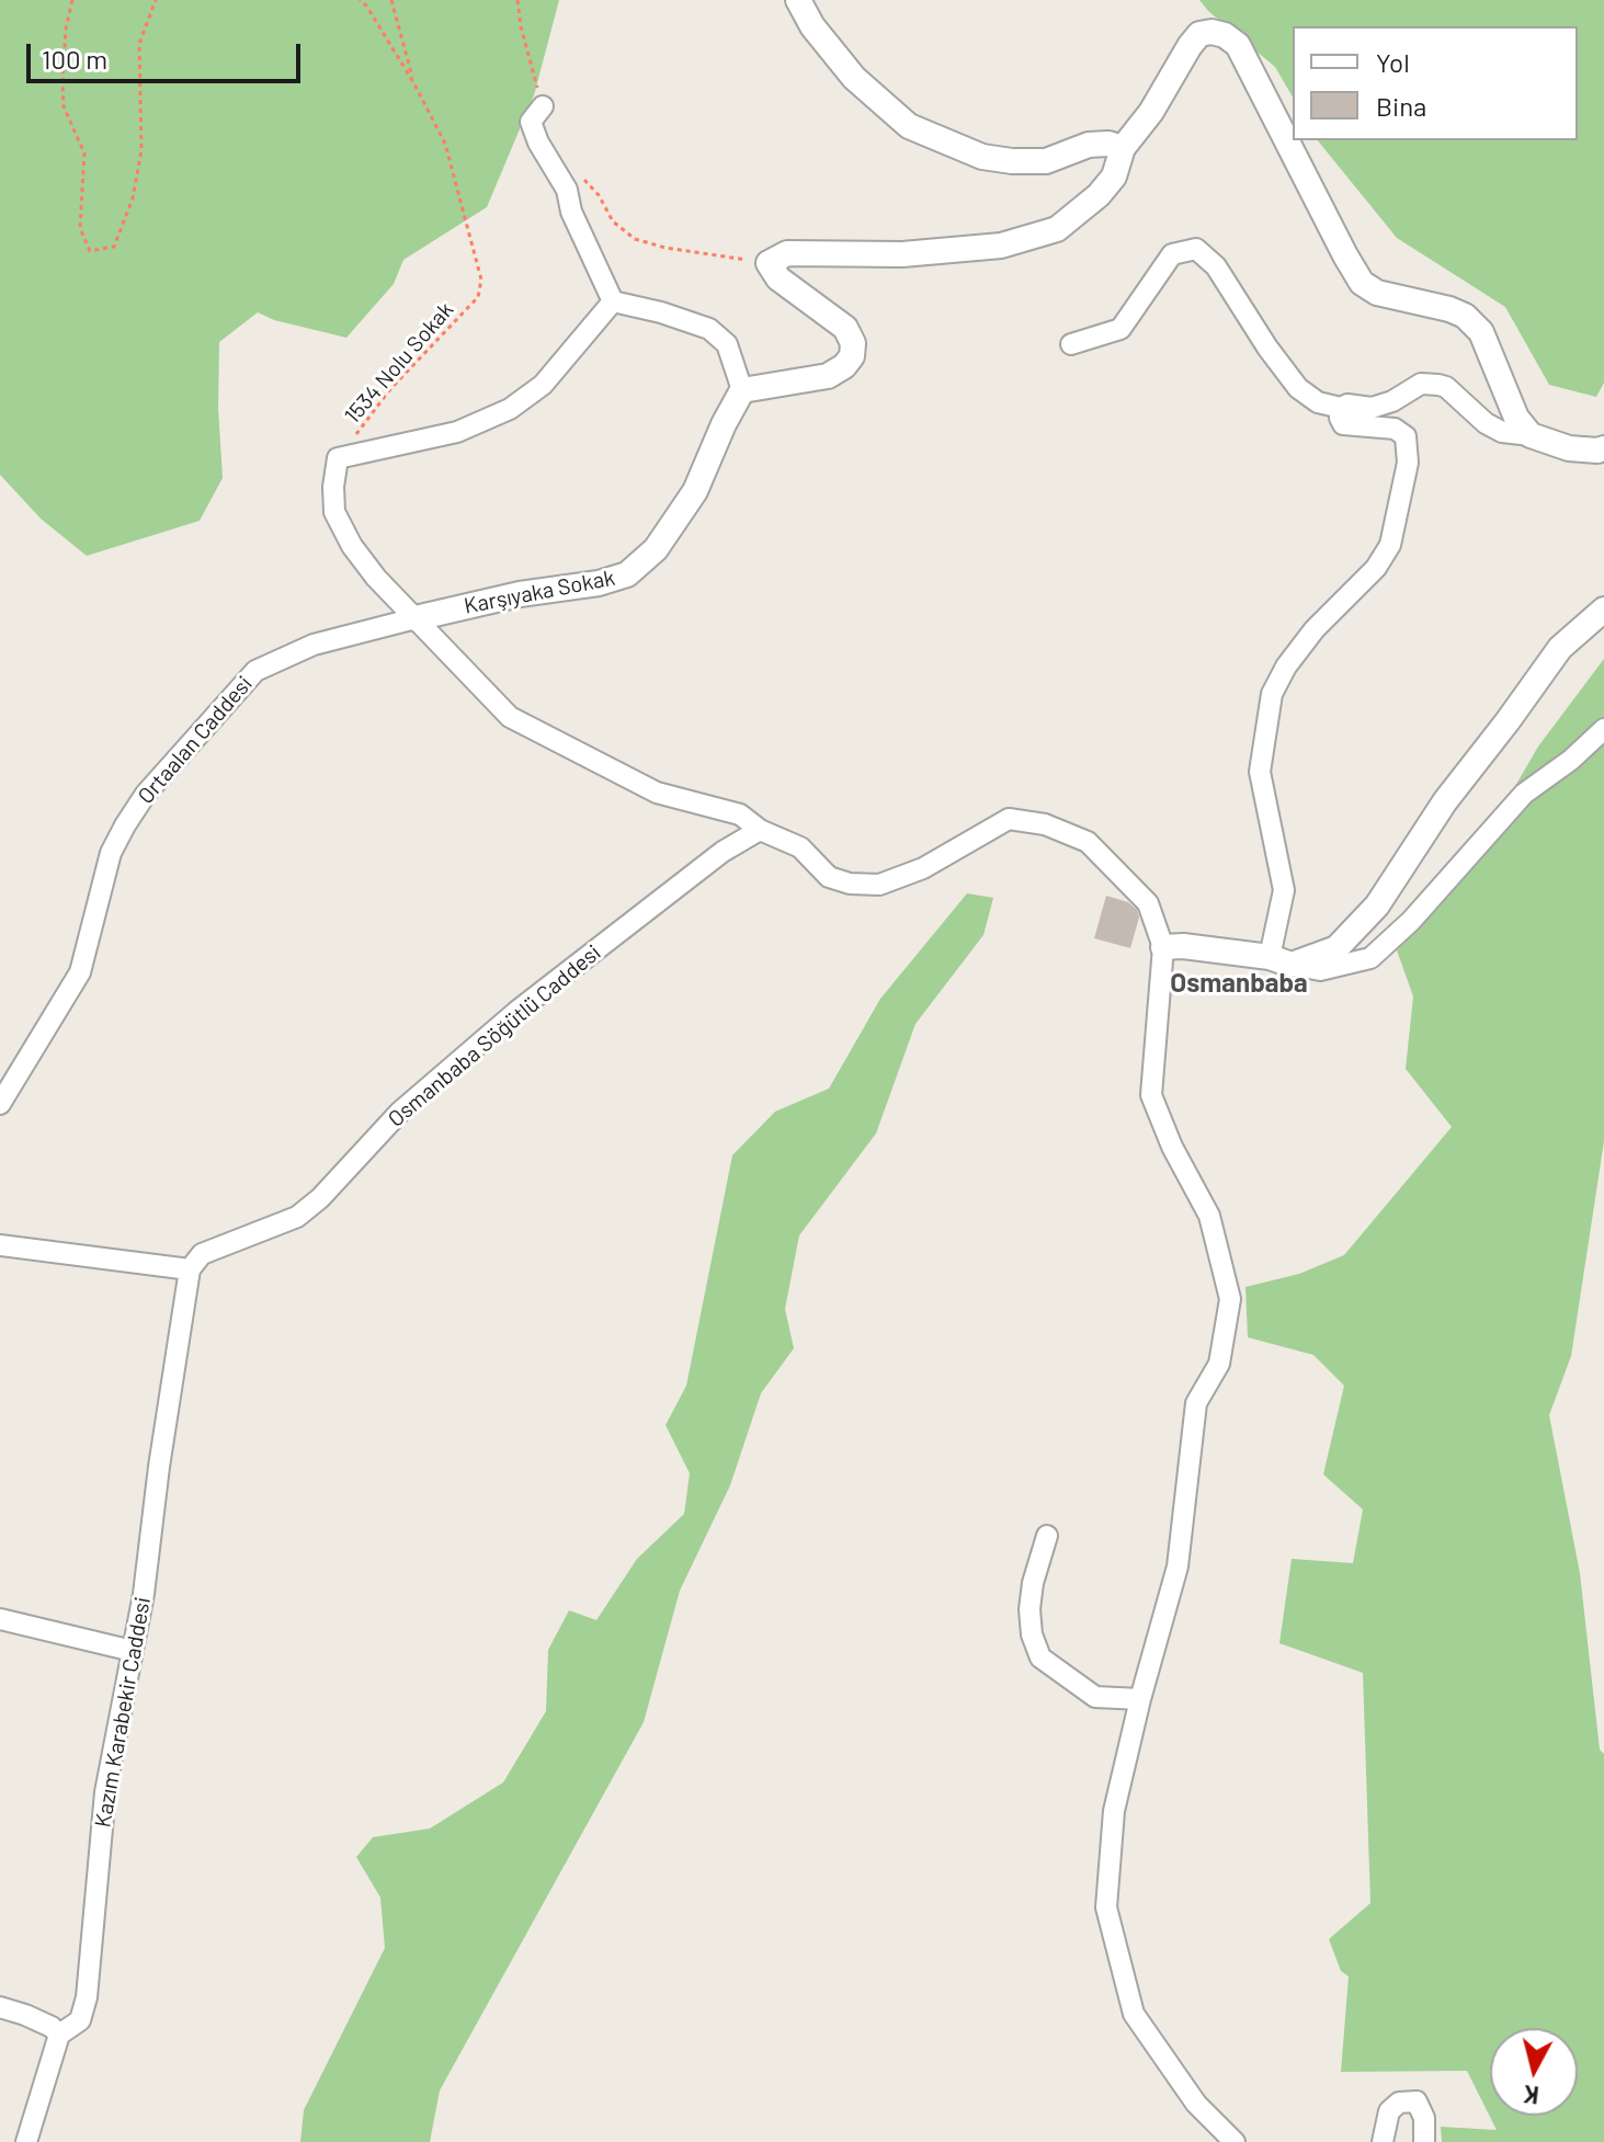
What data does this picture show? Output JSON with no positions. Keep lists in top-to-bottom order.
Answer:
{
  "streets": {
    "street": [
      "Karşıyaka Sokak",
      "Ortaalan Caddesi",
      "Osmanbaba Söğütlü Caddesi",
      "Kazım Karabekir Caddesi"
    ],
    "path": ["1534 Nolu Sokak"]
  },
  "crossings": [
    ["Karşıyaka Sokak", "Ortaalan Caddesi"],
    ["Osmanbaba Söğütlü Caddesi", "Kazım Karabekir Caddesi"]
  ],
  "districts": ["Osmanbaba"],
  "legend": ["Yol", "Bina"],
  "scale_bar": "100 m",
  "north": "bottom"
}
